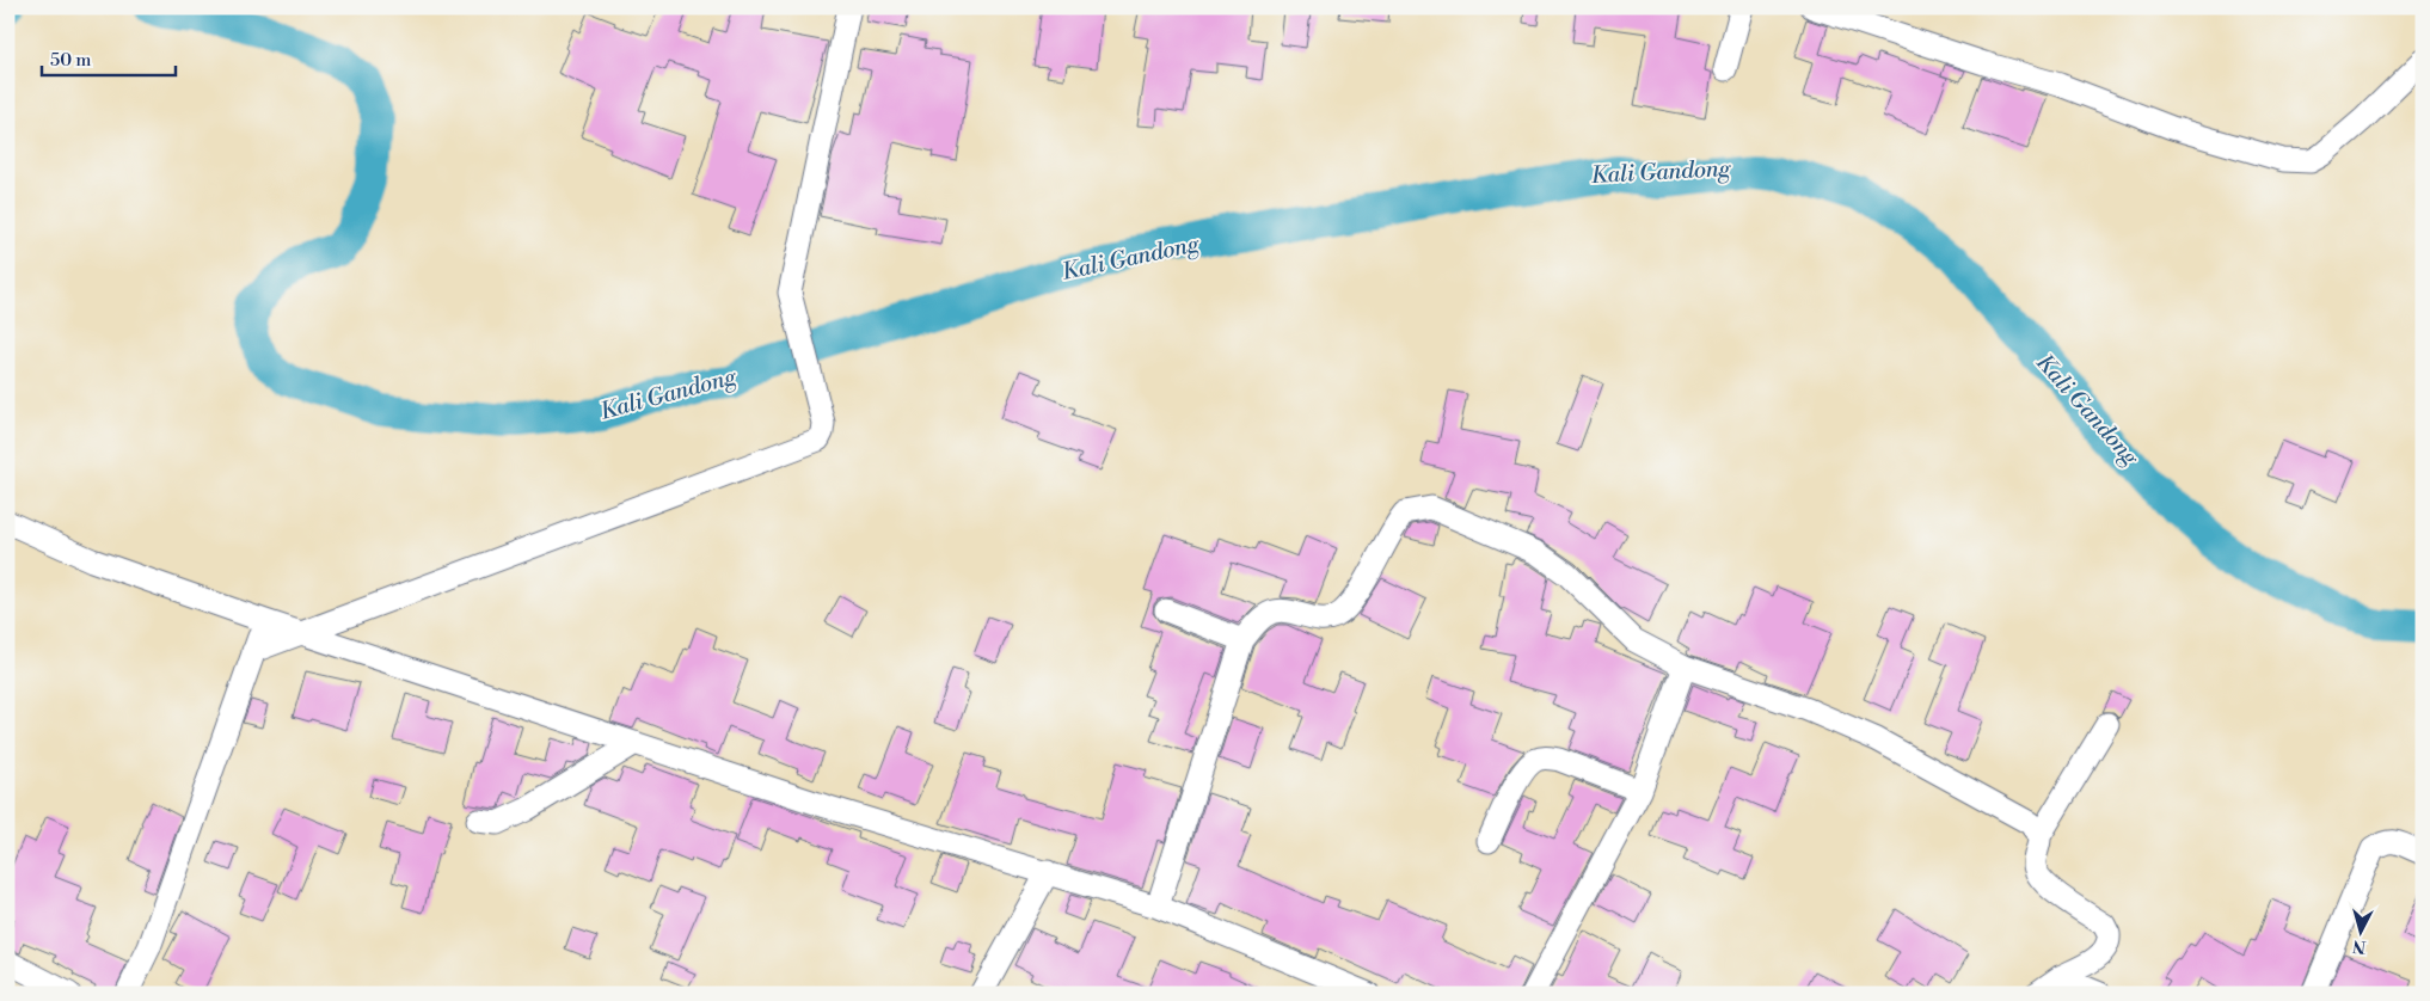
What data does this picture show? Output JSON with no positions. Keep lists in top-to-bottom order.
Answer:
{
  "water": ["Kali Gandong"],
  "scale_bar": "50 m",
  "north": "bottom"
}
